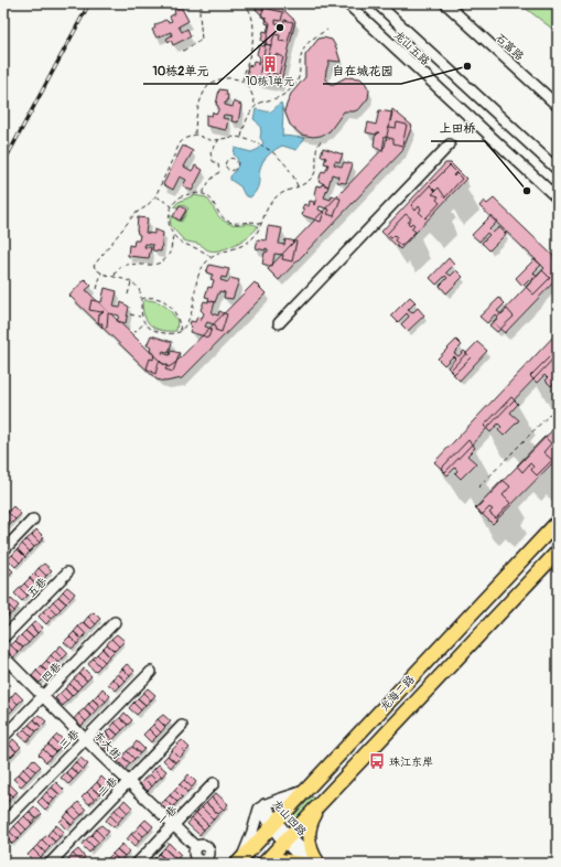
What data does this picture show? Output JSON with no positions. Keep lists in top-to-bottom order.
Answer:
{
  "streets": {
    "main road": ["龙海二路"],
    "street": [
      "石富路",
      "龙山五路",
      "五巷",
      "四巷",
      "三巷",
      "东大街",
      "二巷",
      "一巷",
      "龙山四路"
    ]
  },
  "crossings": [
    ["四巷", "东大街"],
    ["龙海二路", "龙山四路"],
    ["三巷", "东大街"],
    ["东大街", "二巷"],
    ["东大街", "一巷"]
  ],
  "places": {
    "other": ["10栋2单元", "自在城花园", "上田桥"],
    "building": ["10栋1单元"],
    "bus stop": ["珠江东岸"]
  }
}
